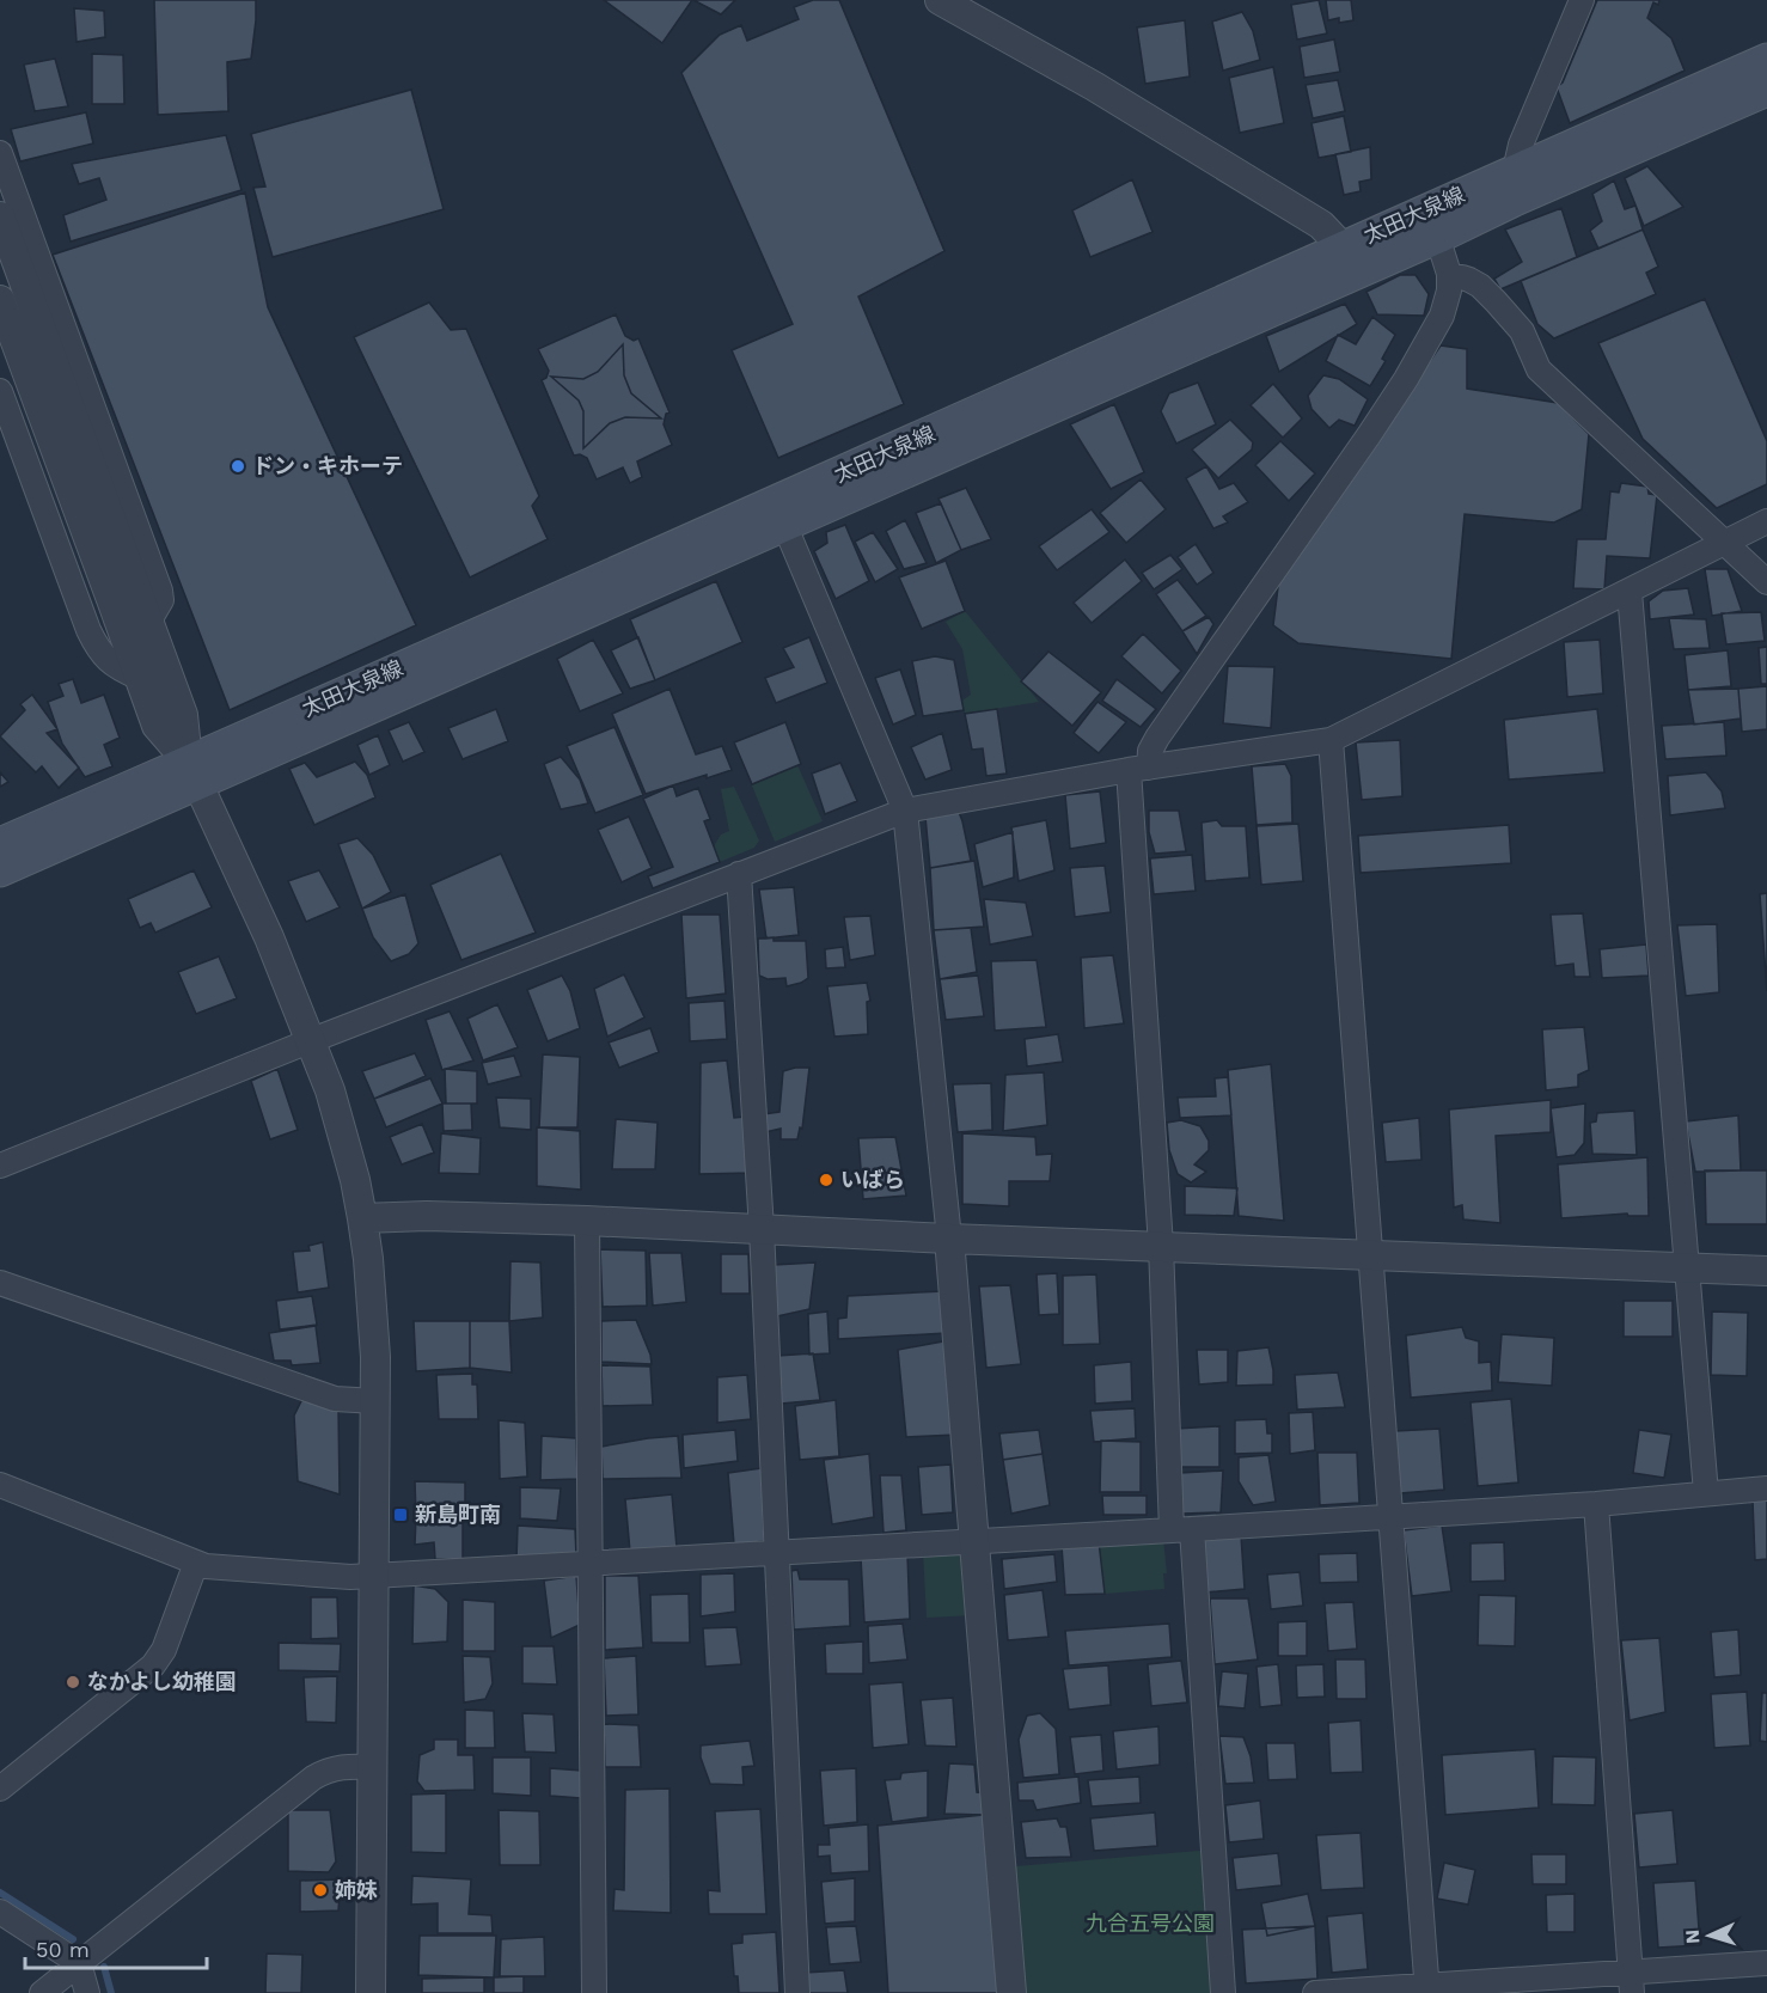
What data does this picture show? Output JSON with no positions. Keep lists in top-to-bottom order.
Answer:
{
  "streets": {
    "main road": ["太田大泉線"]
  },
  "parks": ["九合五号公園"],
  "places": {
    "other": [
      "ドン・キホーテ",
      "いばら",
      "なかよし幼稚園",
      "姉妹"
    ],
    "transit": ["新島町南"]
  },
  "scale_bar": "50 m",
  "north": "left"
}
